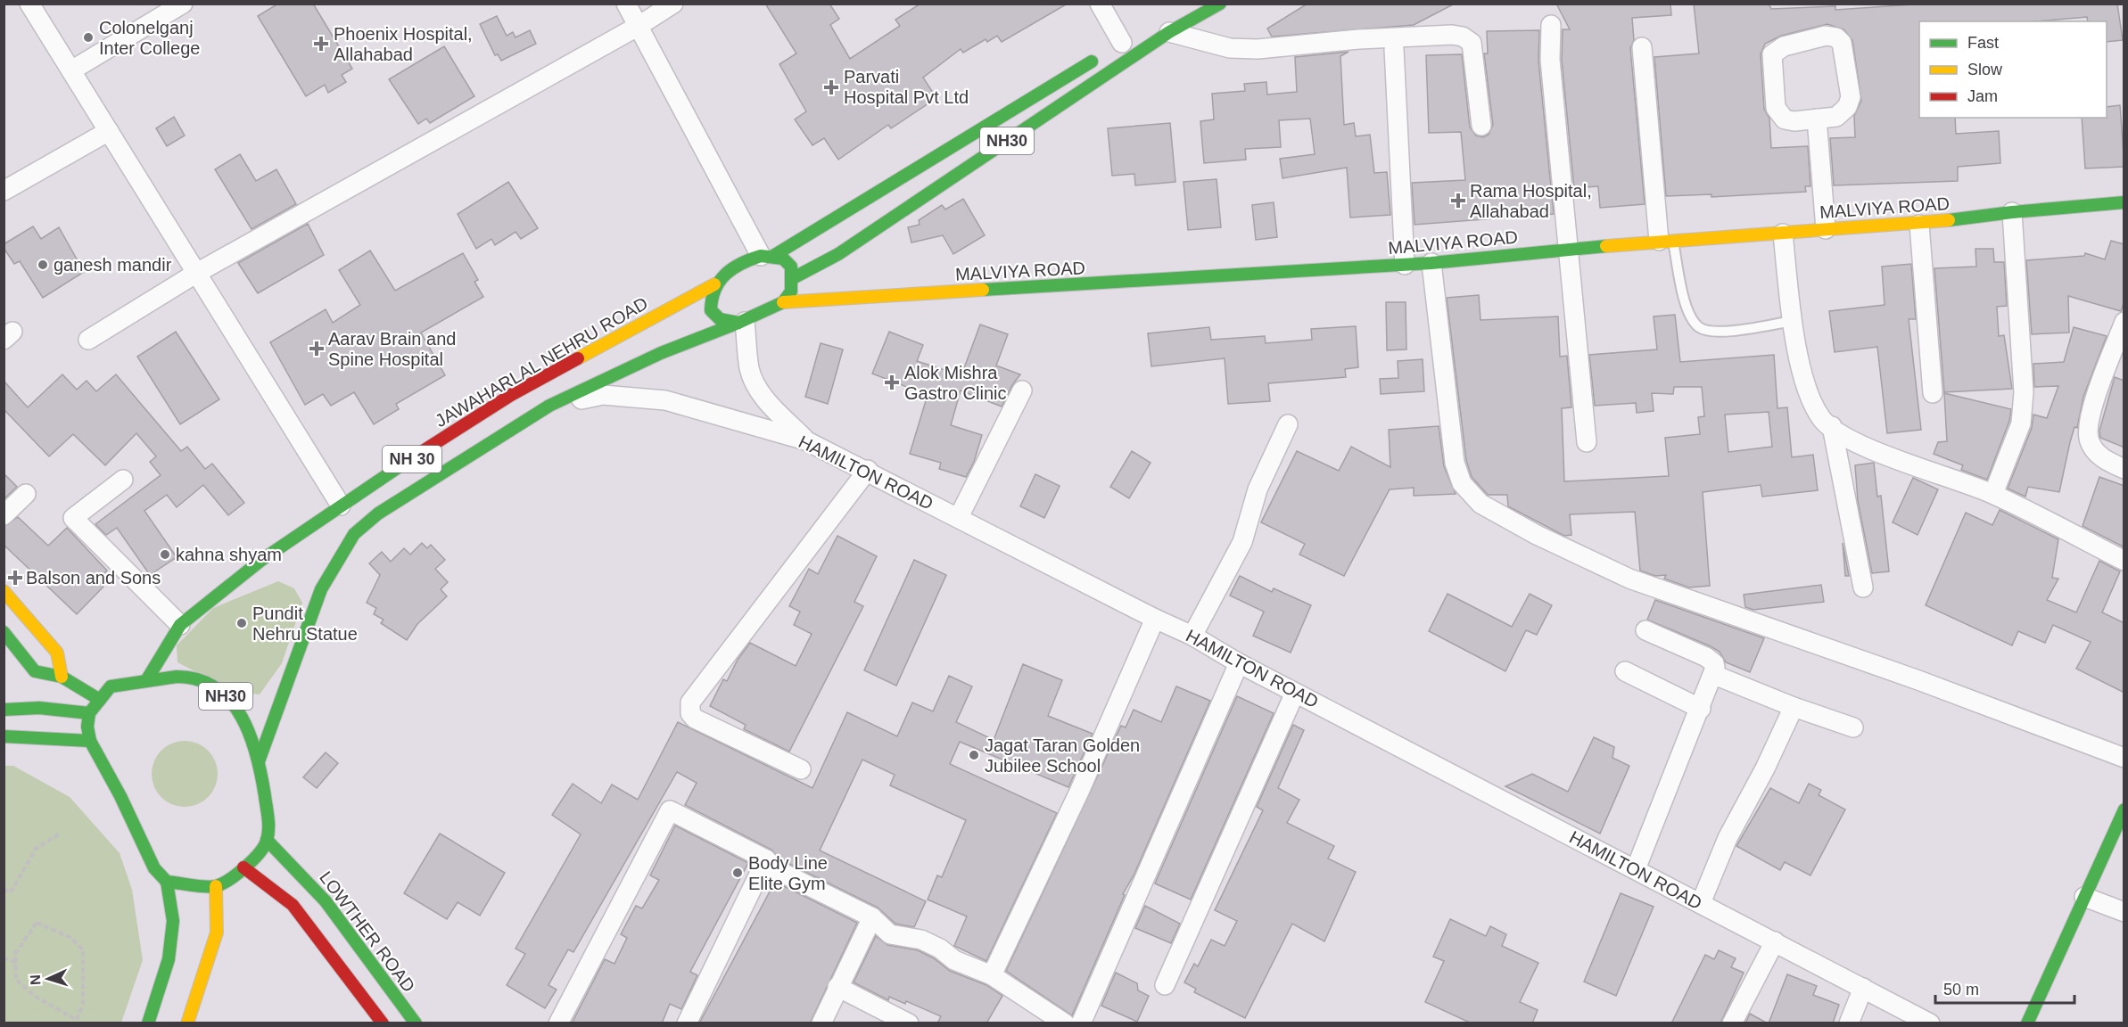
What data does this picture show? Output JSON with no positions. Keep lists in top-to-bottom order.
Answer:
{
  "streets": {
    "main road": [
      "NH30",
      "MALVIYA ROAD",
      "JAWAHARLAL NEHRU ROAD",
      "NH 30",
      "LOWTHER ROAD"
    ],
    "street": ["HAMILTON ROAD"]
  },
  "crossings": [
    ["NH30", "MALVIYA ROAD"],
    ["NH30", "JAWAHARLAL NEHRU ROAD"],
    ["NH30", "NH 30"],
    ["NH30", "LOWTHER ROAD"],
    ["MALVIYA ROAD", "JAWAHARLAL NEHRU ROAD"],
    ["MALVIYA ROAD", "NH 30"],
    ["JAWAHARLAL NEHRU ROAD", "NH 30"],
    ["NH 30", "HAMILTON ROAD"]
  ],
  "places": {
    "other": [
      "Colonelganj Inter College",
      "ganesh mandir",
      "kahna shyam",
      "Pundit Nehru Statue",
      "Jagat Taran Golden Jubilee School",
      "Body Line Elite Gym"
    ],
    "health": [
      "Phoenix Hospital, Allahabad",
      "Parvati Hospital Pvt Ltd",
      "Rama Hospital, Allahabad",
      "Aarav Brain and Spine Hospital",
      "Alok Mishra Gastro Clinic",
      "Balson and Sons"
    ]
  },
  "legend": ["Fast", "Slow", "Jam"],
  "scale_bar": "50 m",
  "north": "left"
}
